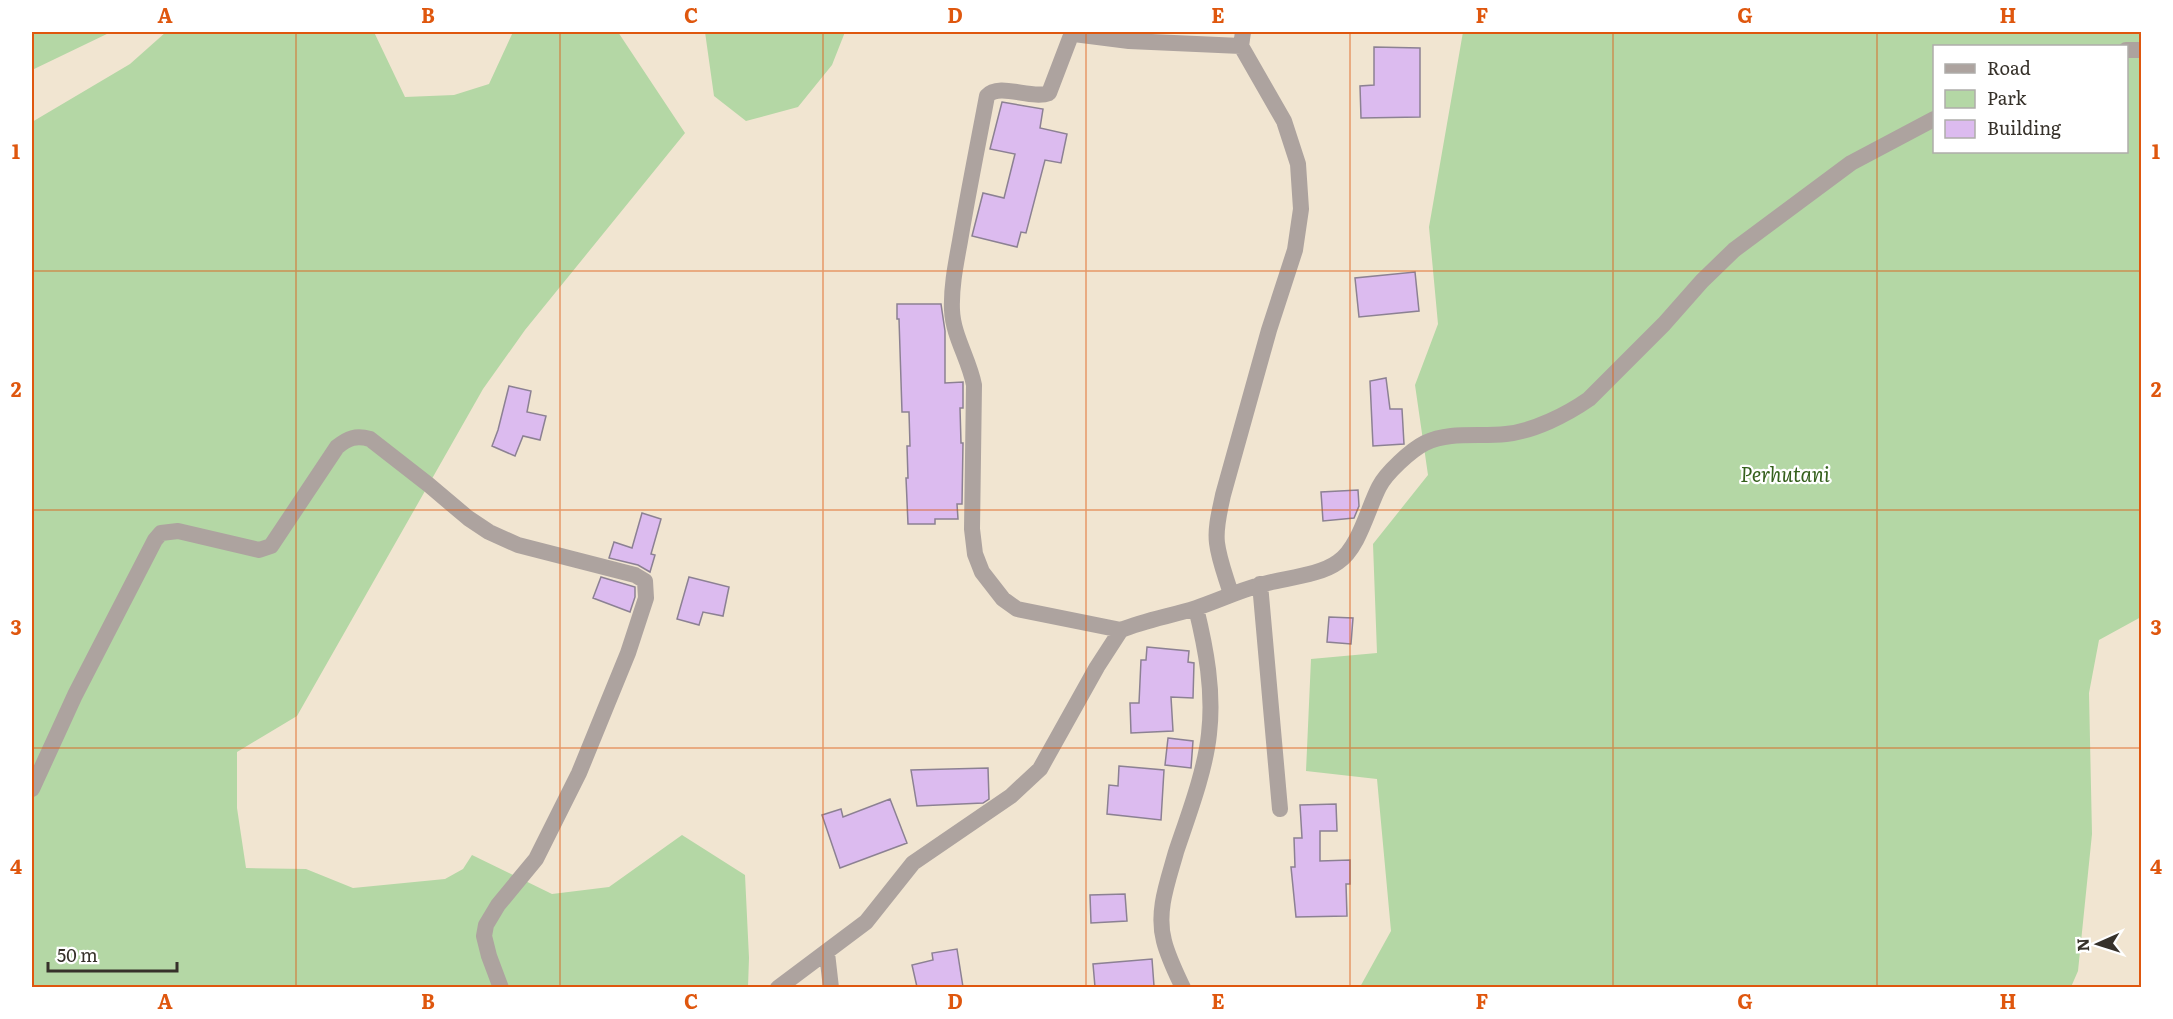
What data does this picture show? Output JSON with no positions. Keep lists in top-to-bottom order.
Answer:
{
  "parks": ["Perhutani"],
  "legend": ["Road", "Park", "Building"],
  "scale_bar": "50 m",
  "north": "left",
  "grid": {
    "columns": [
      "A",
      "B",
      "C",
      "D",
      "E",
      "F",
      "G",
      "H"
    ],
    "rows": [
      "1",
      "2",
      "3",
      "4"
    ]
  }
}
